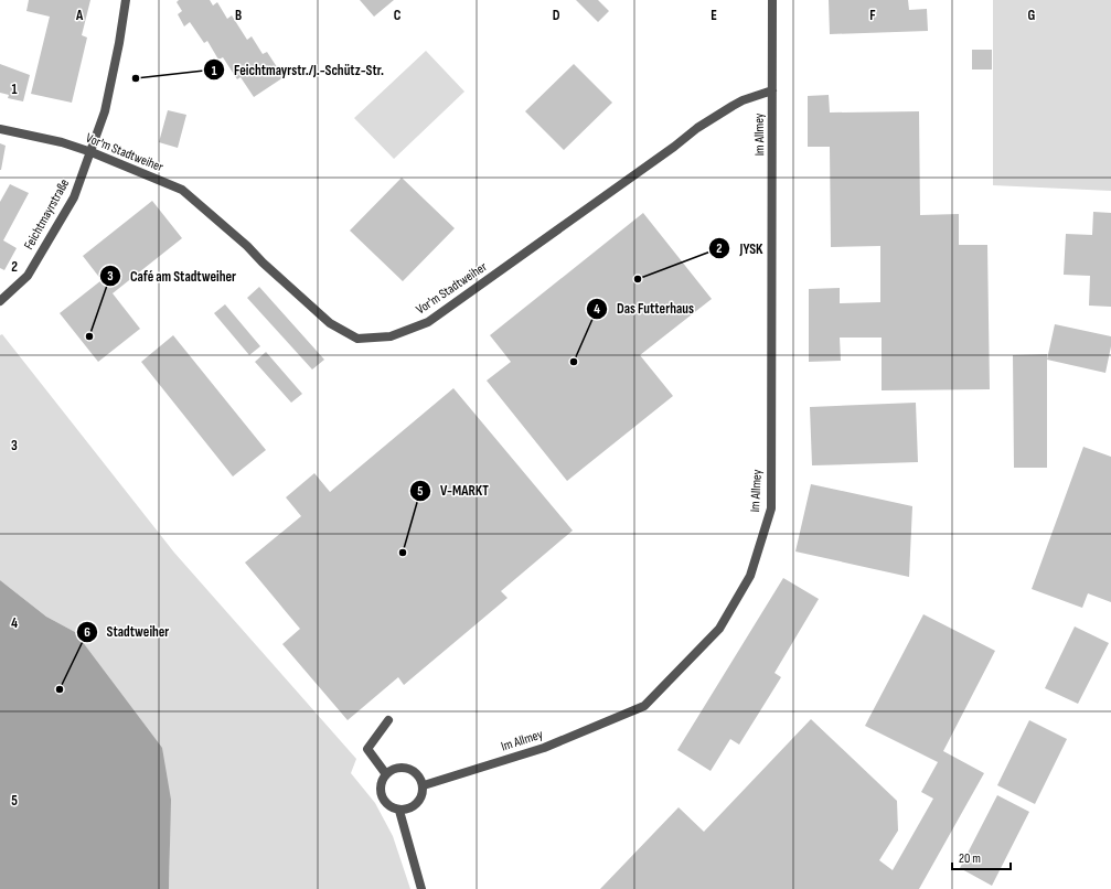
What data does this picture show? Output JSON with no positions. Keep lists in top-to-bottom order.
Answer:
{
  "streets": {
    "street": ["Im Allmey", "Vor'm Stadtweiher", "Feichtmayrstraße"]
  },
  "crossings": [
    ["Im Allmey", "Vor'm Stadtweiher"],
    ["Vor'm Stadtweiher", "Feichtmayrstraße"]
  ],
  "places": [
    "Feichtmayrstr./J.-Schütz-Str.",
    "JYSK",
    "Café am Stadtweiher",
    "Das Futterhaus",
    "V-MARKT",
    "Stadtweiher"
  ],
  "scale_bar": "20 m",
  "grid": {
    "columns": [
      "A",
      "B",
      "C",
      "D",
      "E",
      "F",
      "G"
    ],
    "rows": [
      "1",
      "2",
      "3",
      "4",
      "5"
    ]
  }
}
